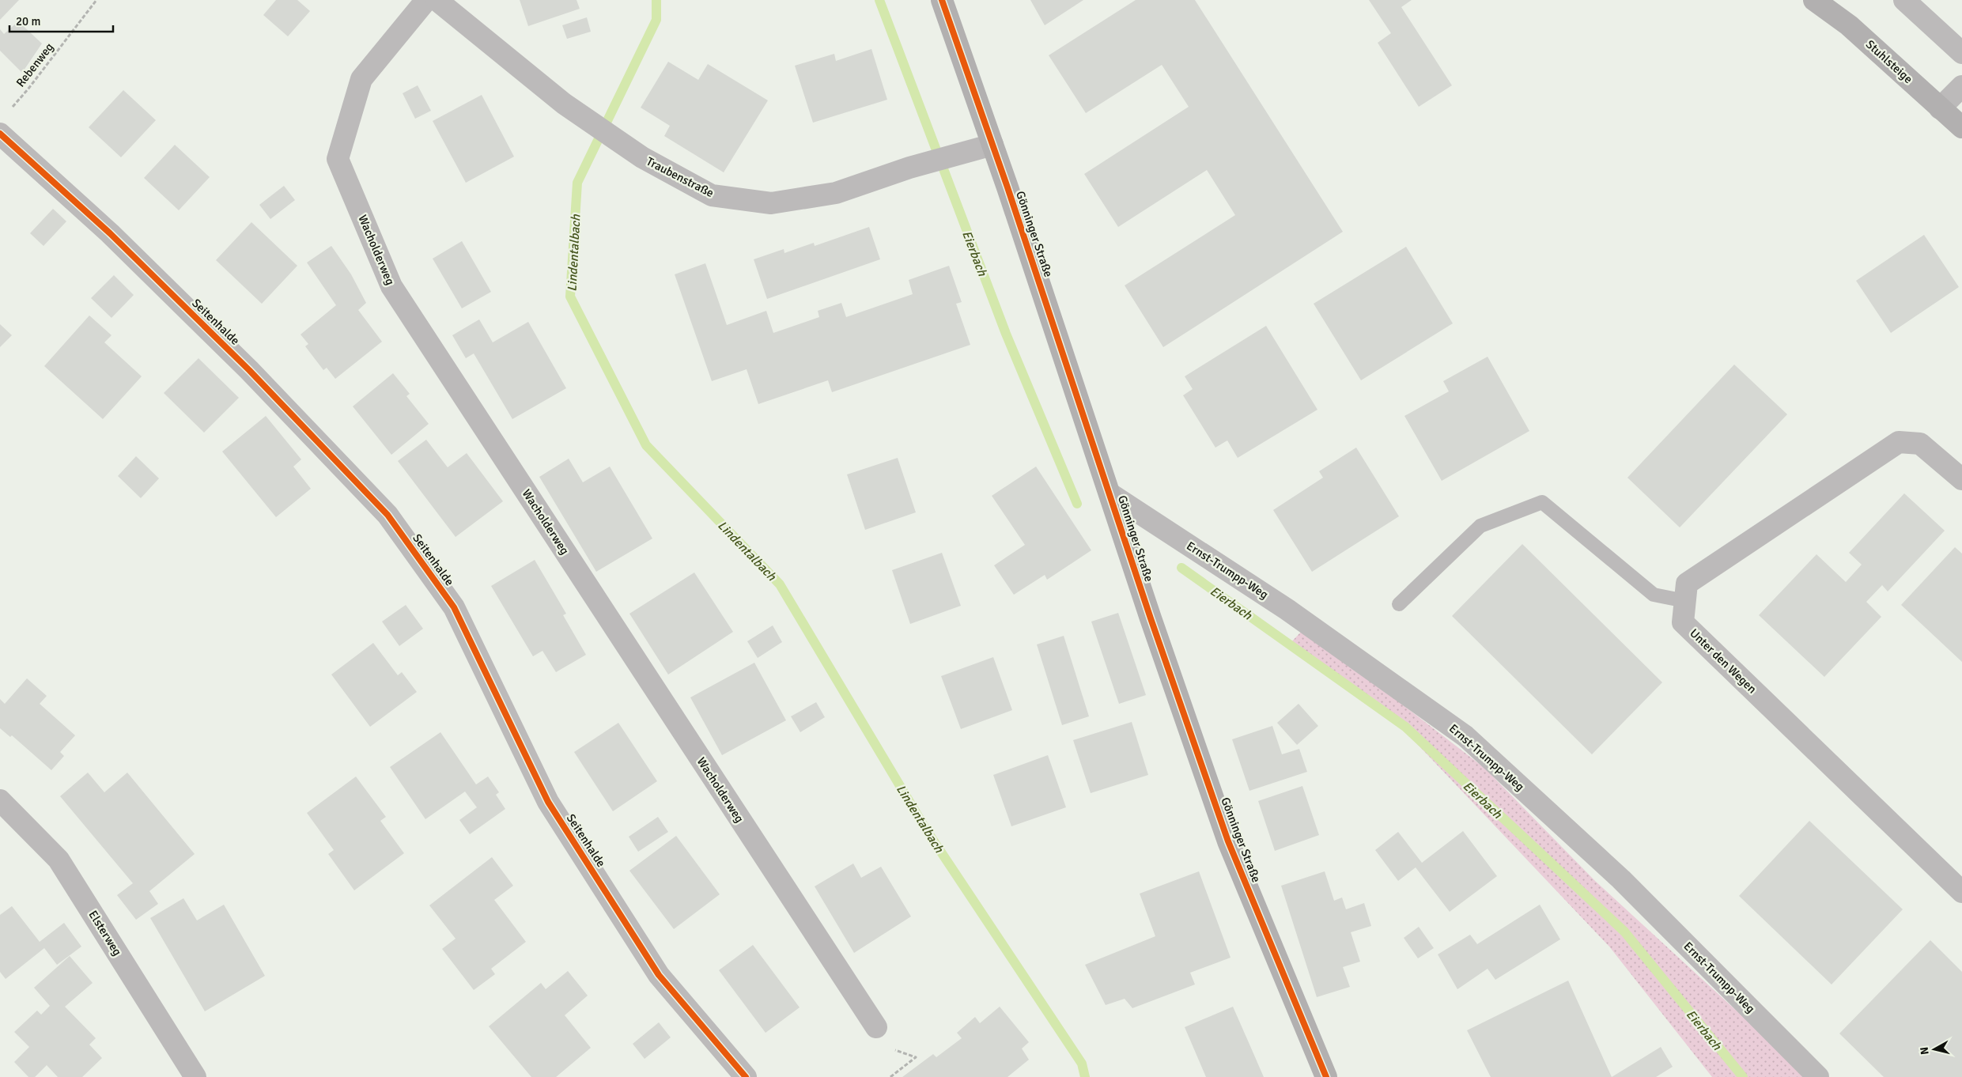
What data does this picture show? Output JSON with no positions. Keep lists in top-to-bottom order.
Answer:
{
  "streets": {
    "street": [
      "Stuhlsteige",
      "Traubenstraße",
      "Gönninger Straße",
      "Wacholderweg",
      "Seitenhalde",
      "Ernst-Trumpp-Weg",
      "Unter den Wegen",
      "Elsterweg"
    ],
    "path": ["Rebenweg"]
  },
  "crossings": [
    ["Traubenstraße", "Gönninger Straße"],
    ["Gönninger Straße", "Ernst-Trumpp-Weg"]
  ],
  "water": ["Lindentalbach", "Eierbach"],
  "scale_bar": "20 m",
  "north": "left"
}
